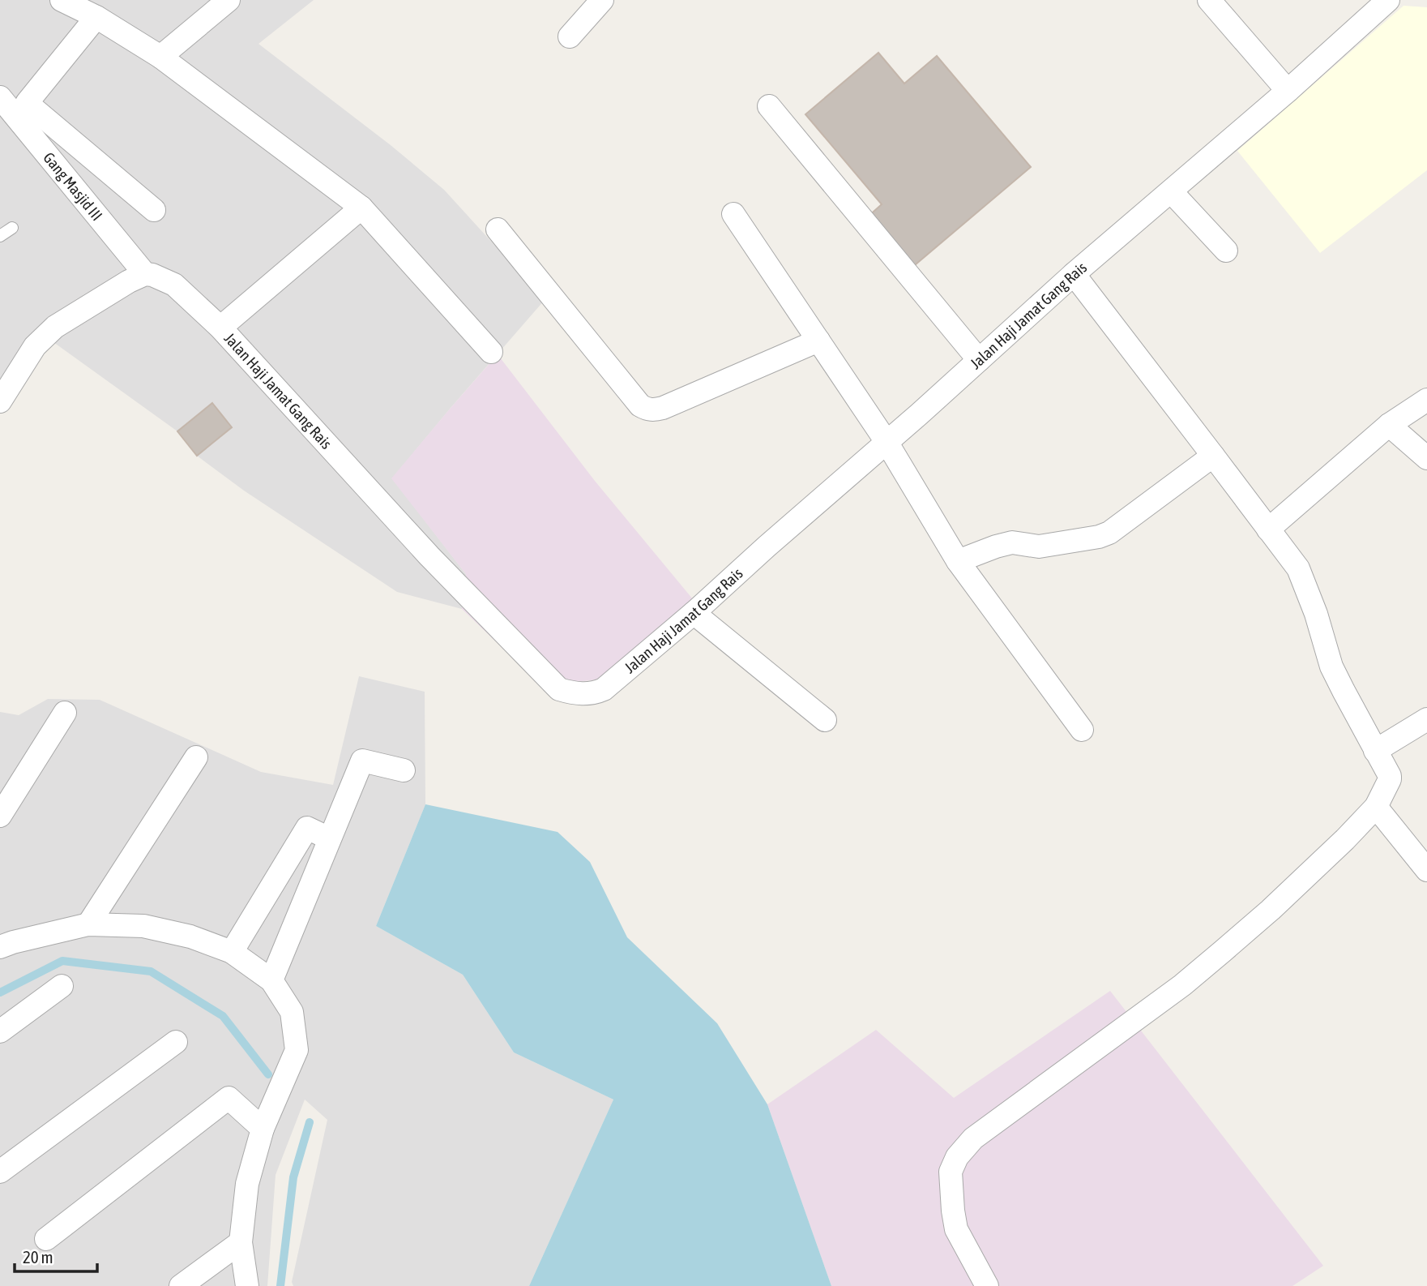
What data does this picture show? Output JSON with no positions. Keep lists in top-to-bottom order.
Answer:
{
  "streets": {
    "street": ["Gang Masjid III", "Jalan Haji Jamat Gang Rais"]
  },
  "crossings": [
    ["Gang Masjid III", "Jalan Haji Jamat Gang Rais"]
  ],
  "scale_bar": "20 m"
}
